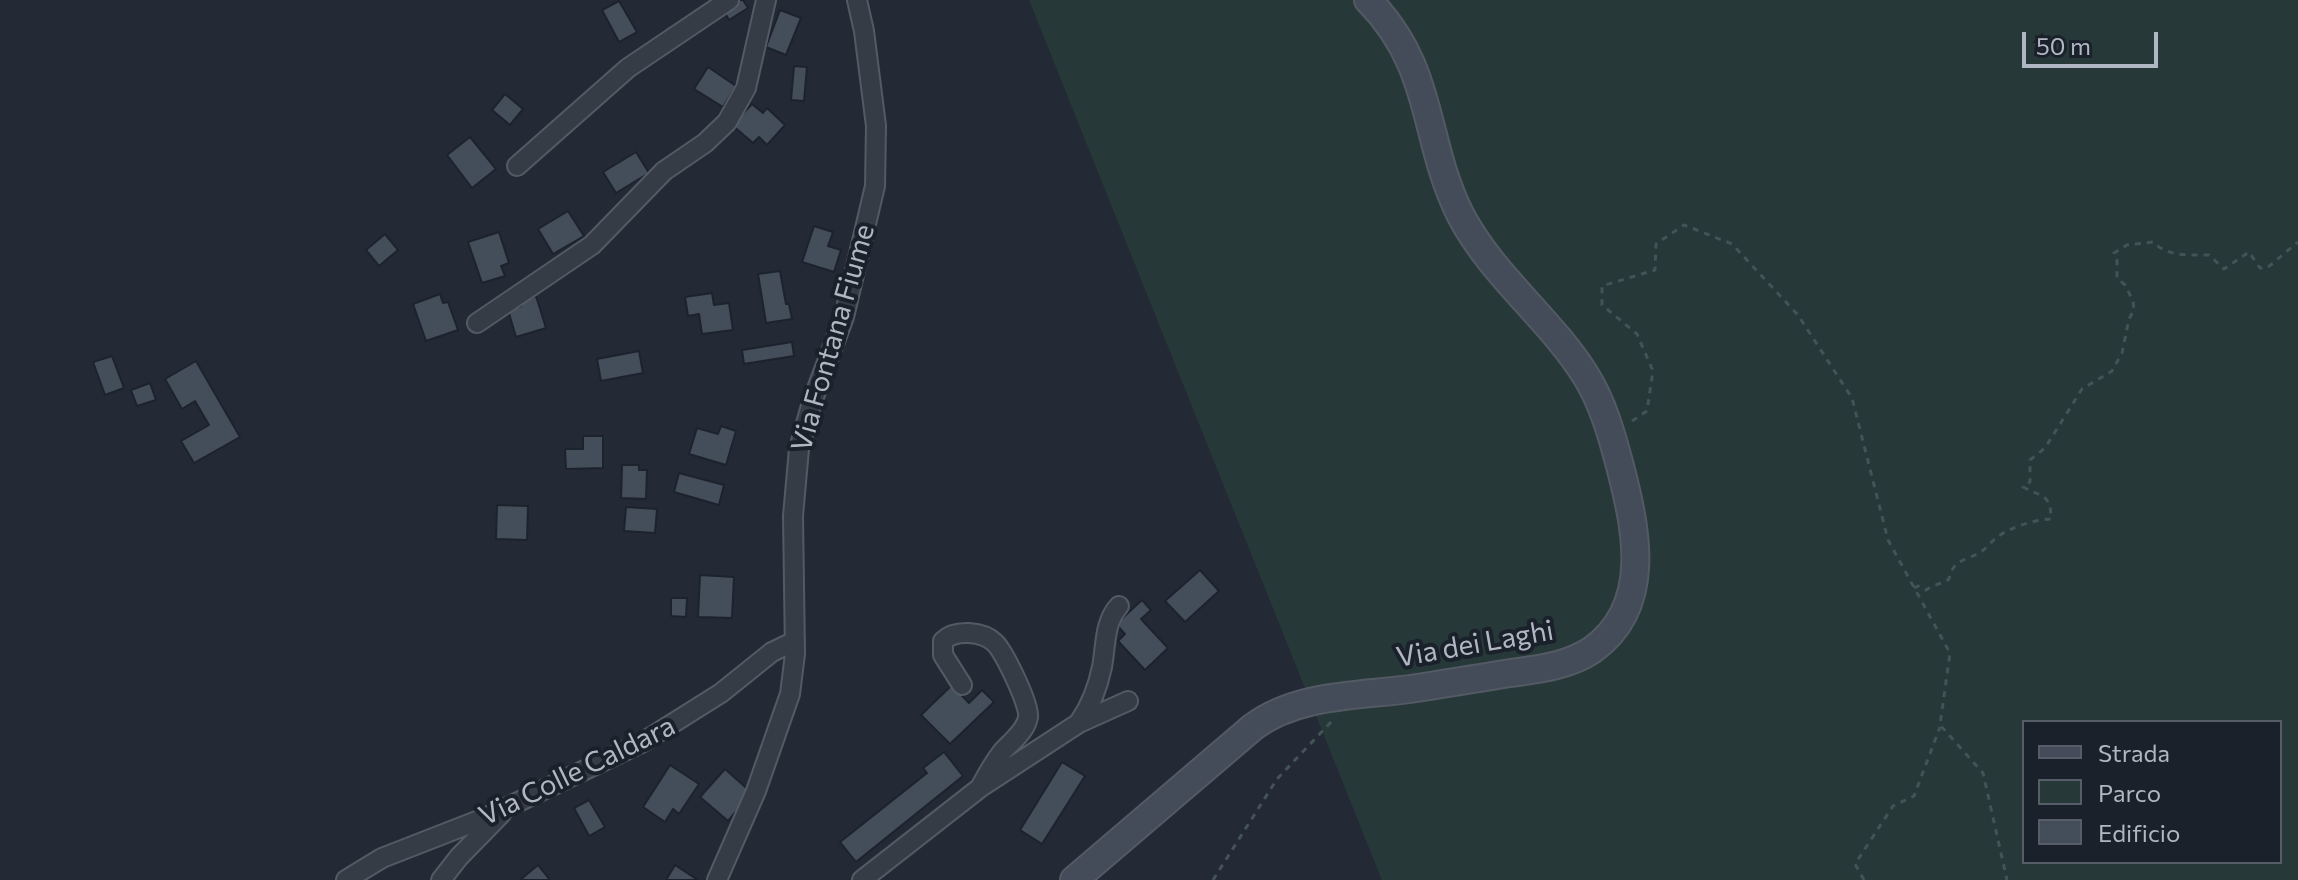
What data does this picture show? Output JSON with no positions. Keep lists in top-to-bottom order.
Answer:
{
  "streets": {
    "main road": ["Via dei Laghi"],
    "street": ["Via Fontana Fiume", "Via Colle Caldara"]
  },
  "crossings": [
    ["Via Fontana Fiume", "Via Colle Caldara"]
  ],
  "legend": ["Strada", "Parco", "Edificio"],
  "scale_bar": "50 m"
}
